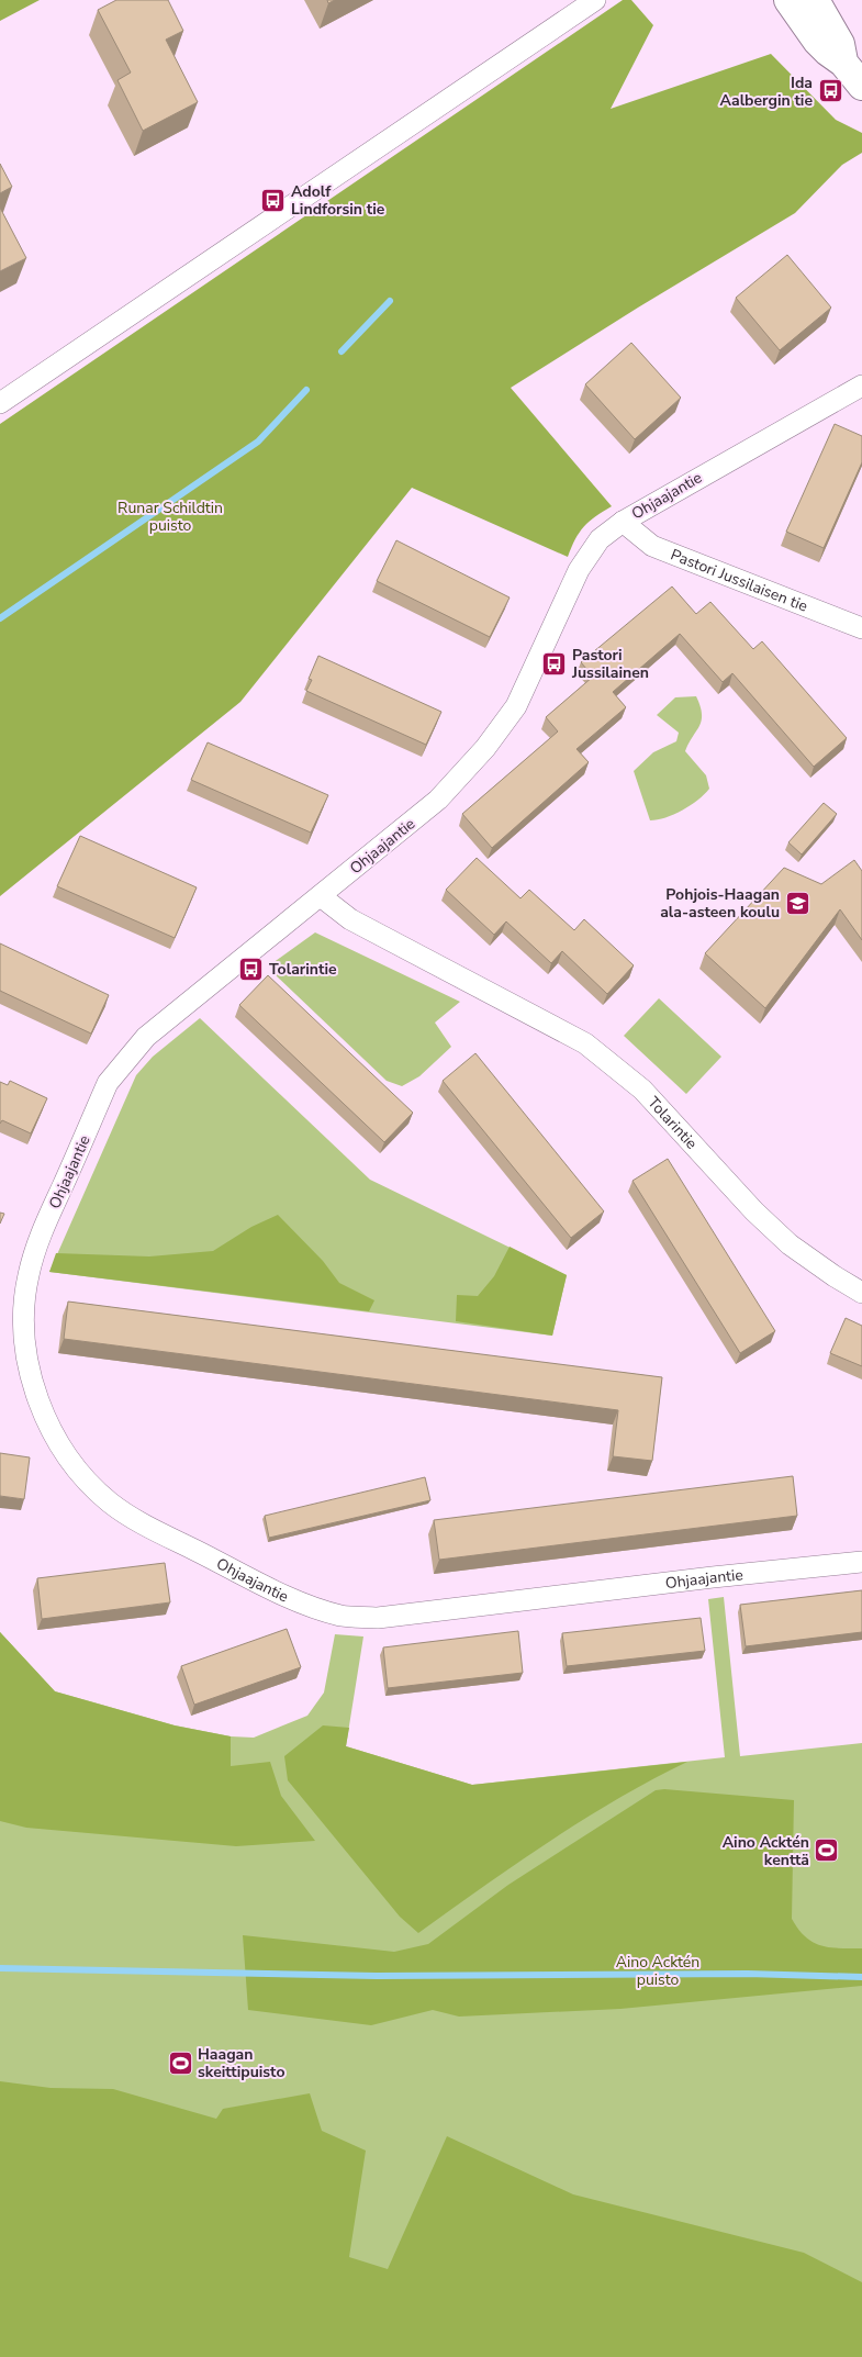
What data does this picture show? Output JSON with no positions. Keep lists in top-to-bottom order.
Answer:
{
  "streets": {
    "street": ["Ohjaajantie", "Pastori Jussilaisen tie", "Tolarintie"]
  },
  "crossings": [
    ["Ohjaajantie", "Pastori Jussilaisen tie"],
    ["Ohjaajantie", "Tolarintie"]
  ],
  "parks": ["Runar Schildtin puisto", "Aino Acktén puisto"],
  "places": {
    "bus stop": [
      "Ida Aalbergin tie",
      "Adolf Lindforsin tie",
      "Pastori Jussilainen",
      "Tolarintie"
    ],
    "school or university": ["Pohjois-Haagan ala-asteen koulu"],
    "sports": ["Aino Acktén kenttä", "Haagan skeittipuisto"]
  }
}
